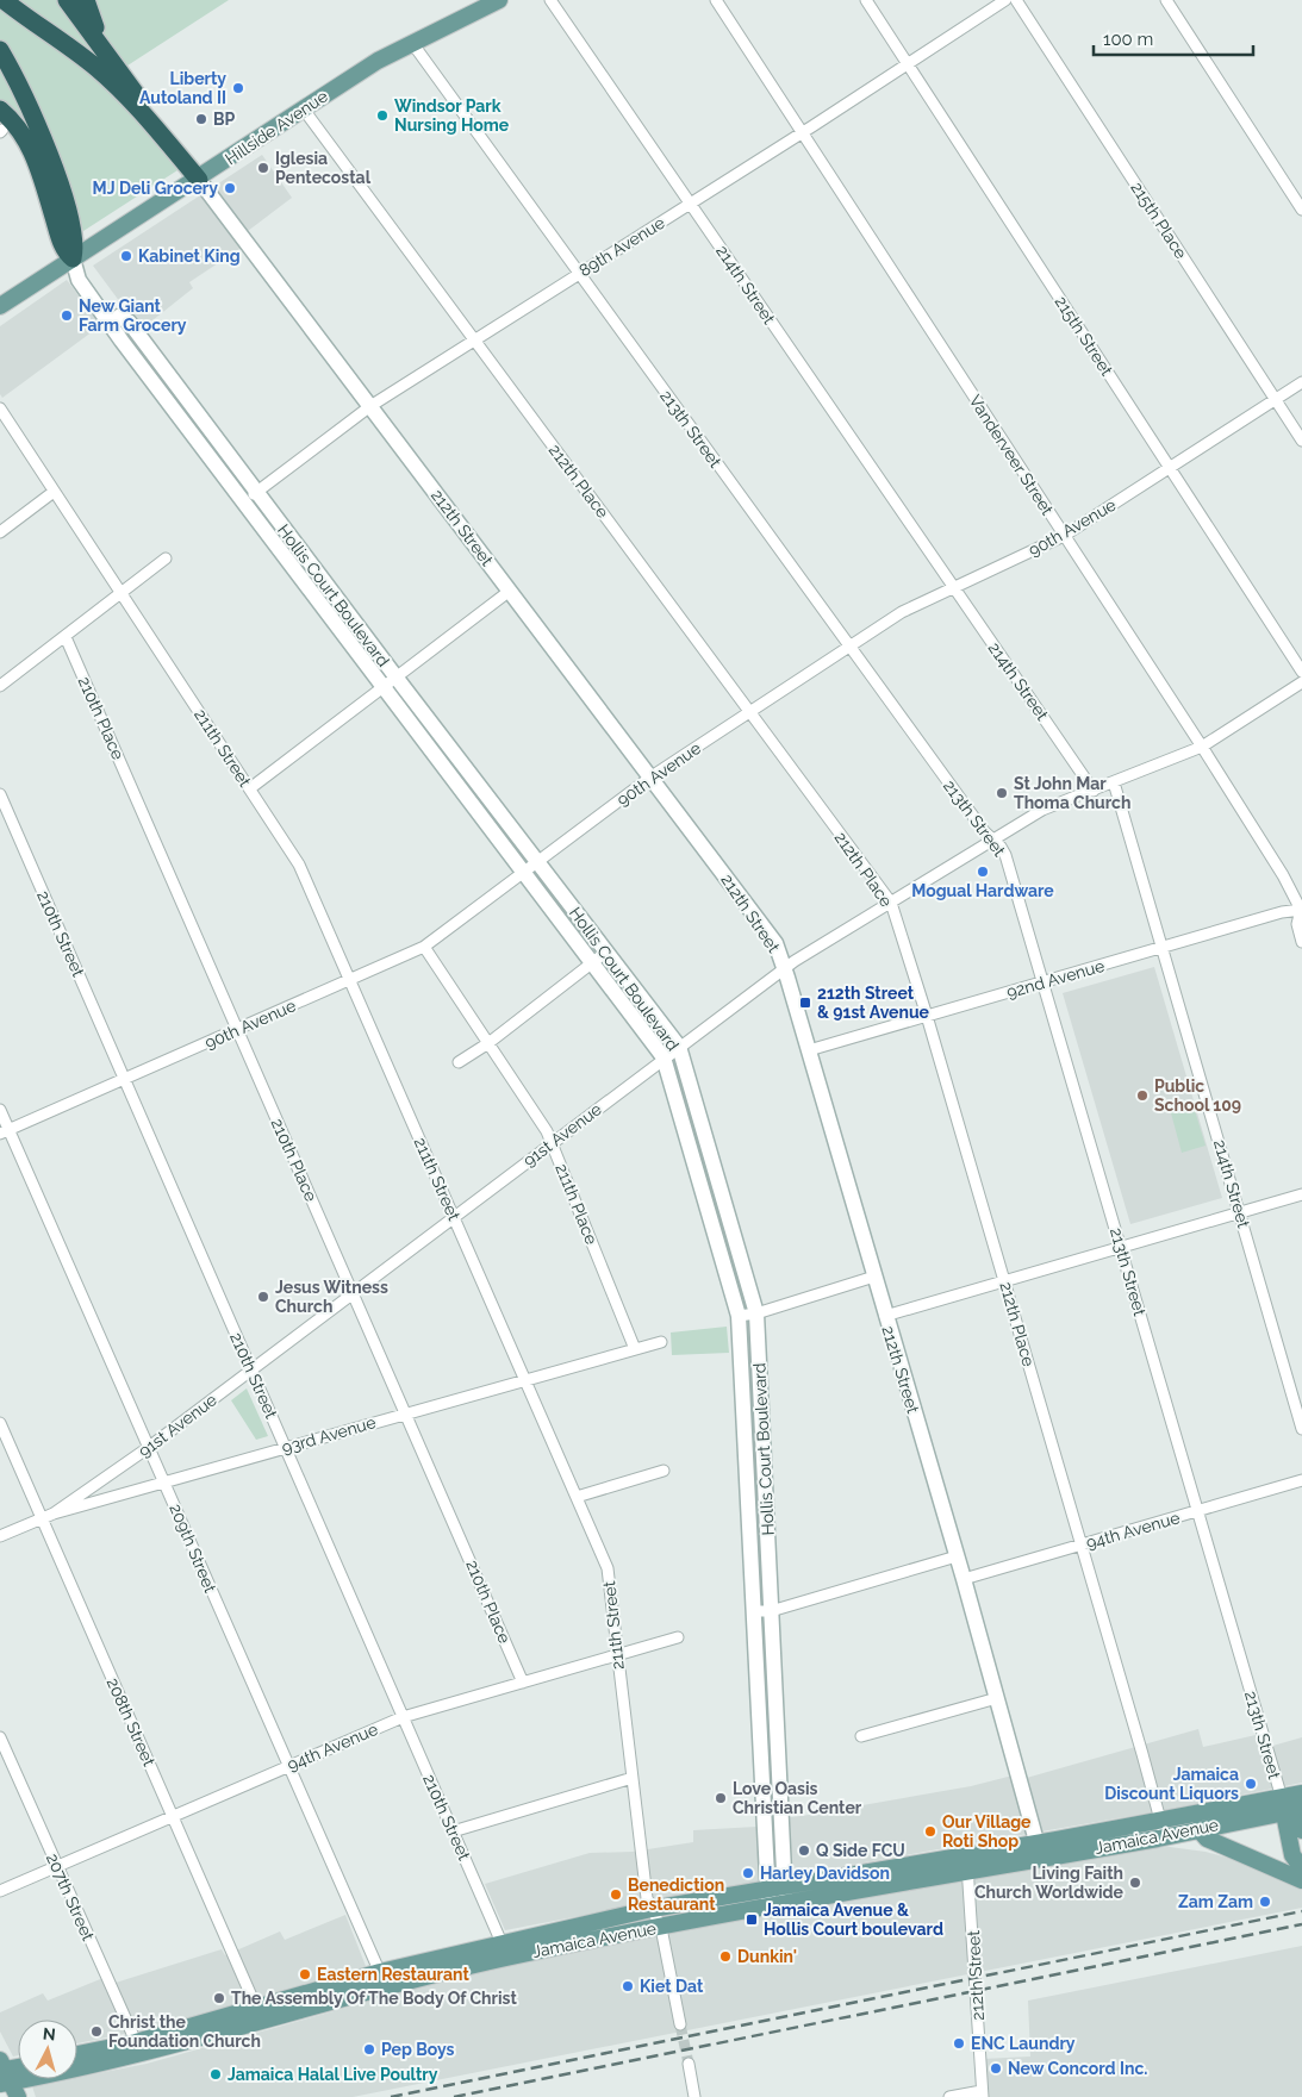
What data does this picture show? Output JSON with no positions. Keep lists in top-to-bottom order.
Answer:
{
  "streets": {
    "main road": [
      "Hillside Avenue",
      "212th Street",
      "Hollis Court Boulevard",
      "Jamaica Avenue"
    ],
    "street": [
      "215th Place",
      "89th Avenue",
      "214th Street",
      "215th Street",
      "213th Street",
      "Vanderveer Street",
      "212th Place",
      "90th Avenue",
      "210th Place",
      "211th Street",
      "210th Street",
      "92nd Avenue",
      "91st Avenue",
      "211th Place",
      "93rd Avenue",
      "94th Avenue",
      "209th Street",
      "208th Street",
      "207th Street"
    ]
  },
  "crossings": [
    ["Hillside Avenue", "213th Street"],
    ["Hillside Avenue", "212th Place"],
    ["Hillside Avenue", "212th Street"],
    ["Hillside Avenue", "Hollis Court Boulevard"],
    ["215th Place", "90th Avenue"],
    ["89th Avenue", "214th Street"],
    ["89th Avenue", "215th Street"],
    ["89th Avenue", "213th Street"],
    ["89th Avenue", "Vanderveer Street"],
    ["89th Avenue", "212th Place"],
    ["89th Avenue", "212th Street"],
    ["89th Avenue", "Hollis Court Boulevard"],
    ["214th Street", "90th Avenue"],
    ["214th Street", "92nd Avenue"],
    ["214th Street", "91st Avenue"],
    ["215th Street", "90th Avenue"],
    ["213th Street", "90th Avenue"],
    ["213th Street", "92nd Avenue"],
    ["213th Street", "91st Avenue"],
    ["213th Street", "94th Avenue"],
    ["213th Street", "Jamaica Avenue"],
    ["Vanderveer Street", "90th Avenue"],
    ["Vanderveer Street", "92nd Avenue"],
    ["212th Place", "90th Avenue"],
    ["212th Place", "92nd Avenue"],
    ["212th Place", "91st Avenue"],
    ["212th Place", "94th Avenue"],
    ["212th Place", "Jamaica Avenue"],
    ["212th Street", "90th Avenue"],
    ["212th Street", "92nd Avenue"],
    ["212th Street", "91st Avenue"],
    ["212th Street", "94th Avenue"],
    ["212th Street", "Jamaica Avenue"],
    ["90th Avenue", "Hollis Court Boulevard"],
    ["90th Avenue", "210th Place"],
    ["90th Avenue", "211th Street"],
    ["90th Avenue", "210th Street"],
    ["90th Avenue", "211th Place"],
    ["90th Avenue", "209th Street"],
    ["Hollis Court Boulevard", "91st Avenue"],
    ["Hollis Court Boulevard", "Jamaica Avenue"],
    ["210th Place", "91st Avenue"],
    ["210th Place", "93rd Avenue"],
    ["210th Place", "94th Avenue"],
    ["211th Street", "91st Avenue"],
    ["211th Street", "93rd Avenue"],
    ["211th Street", "94th Avenue"],
    ["211th Street", "Jamaica Avenue"],
    ["210th Street", "91st Avenue"],
    ["210th Street", "93rd Avenue"],
    ["210th Street", "94th Avenue"],
    ["210th Street", "Jamaica Avenue"],
    ["91st Avenue", "211th Place"],
    ["91st Avenue", "93rd Avenue"],
    ["91st Avenue", "209th Street"],
    ["211th Place", "93rd Avenue"],
    ["93rd Avenue", "209th Street"],
    ["93rd Avenue", "208th Street"],
    ["94th Avenue", "209th Street"],
    ["94th Avenue", "208th Street"],
    ["94th Avenue", "207th Street"],
    ["209th Street", "Jamaica Avenue"],
    ["208th Street", "Jamaica Avenue"],
    ["Jamaica Avenue", "207th Street"]
  ],
  "places": {
    "other": [
      "Liberty Autoland II",
      "Windsor Park Nursing Home",
      "BP",
      "Iglesia Pentecostal",
      "MJ Deli Grocery",
      "Kabinet King",
      "New Giant Farm Grocery",
      "St John Mar Thoma Church",
      "Mogual Hardware",
      "Public School 109",
      "Jesus Witness Church",
      "Jamaica Discount Liquors",
      "Love Oasis Christian Center",
      "Our Village Roti Shop",
      "Q Side FCU",
      "Harley Davidson",
      "Living Faith Church Worldwide",
      "Benediction Restaurant",
      "Zam Zam",
      "Dunkin'",
      "Eastern Restaurant",
      "Kiet Dat",
      "The Assembly Of The Body Of Christ",
      "Christ the Foundation Church",
      "ENC Laundry",
      "Pep Boys",
      "New Concord Inc.",
      "Jamaica Halal Live Poultry"
    ],
    "transit": ["212th Street & 91st Avenue", "Jamaica Avenue & Hollis Court boulevard"]
  },
  "scale_bar": "100 m",
  "north": "top"
}
